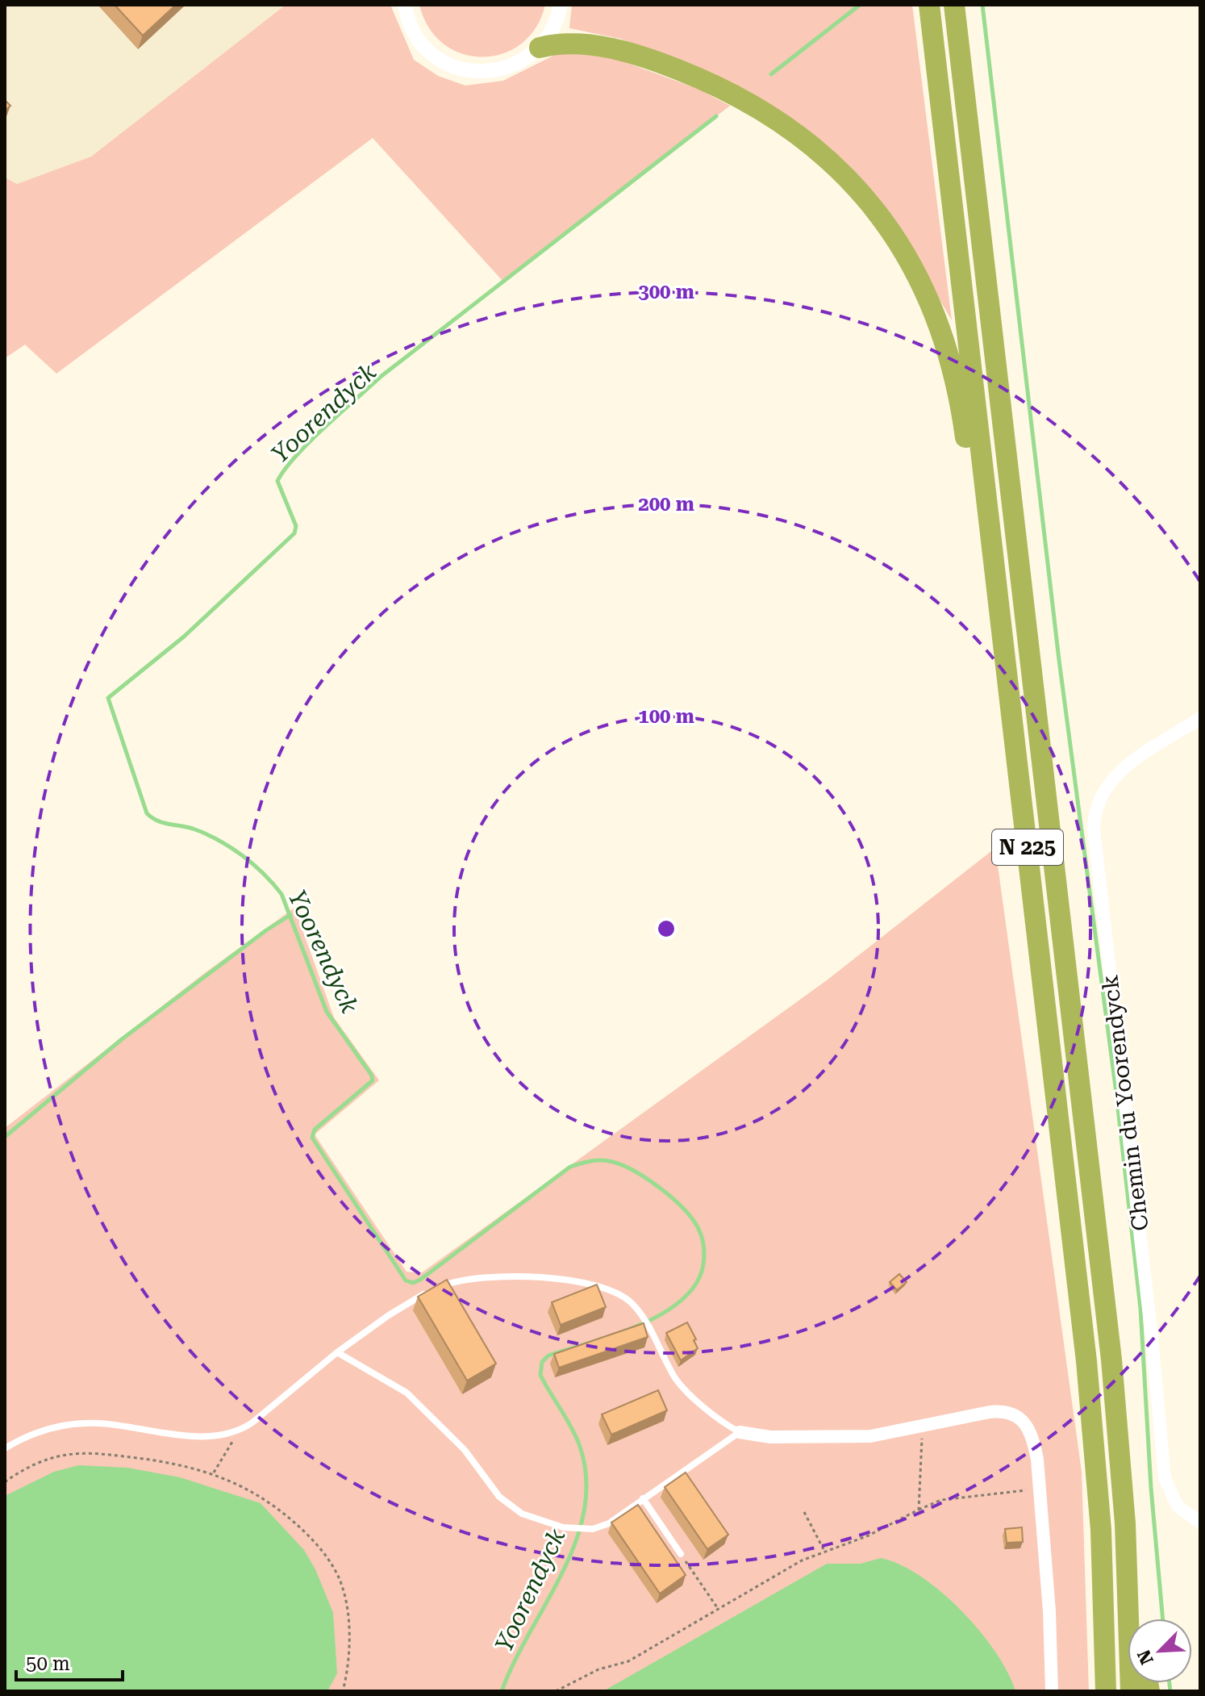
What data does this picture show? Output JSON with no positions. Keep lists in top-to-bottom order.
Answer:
{
  "streets": {
    "highway": ["N 225"],
    "street": ["Chemin du Yoorendyck"]
  },
  "water": ["Yoorendyck"],
  "scale_bar": "50 m",
  "north": "bottom left",
  "rings": ["300 m", "200 m", "100 m"]
}
